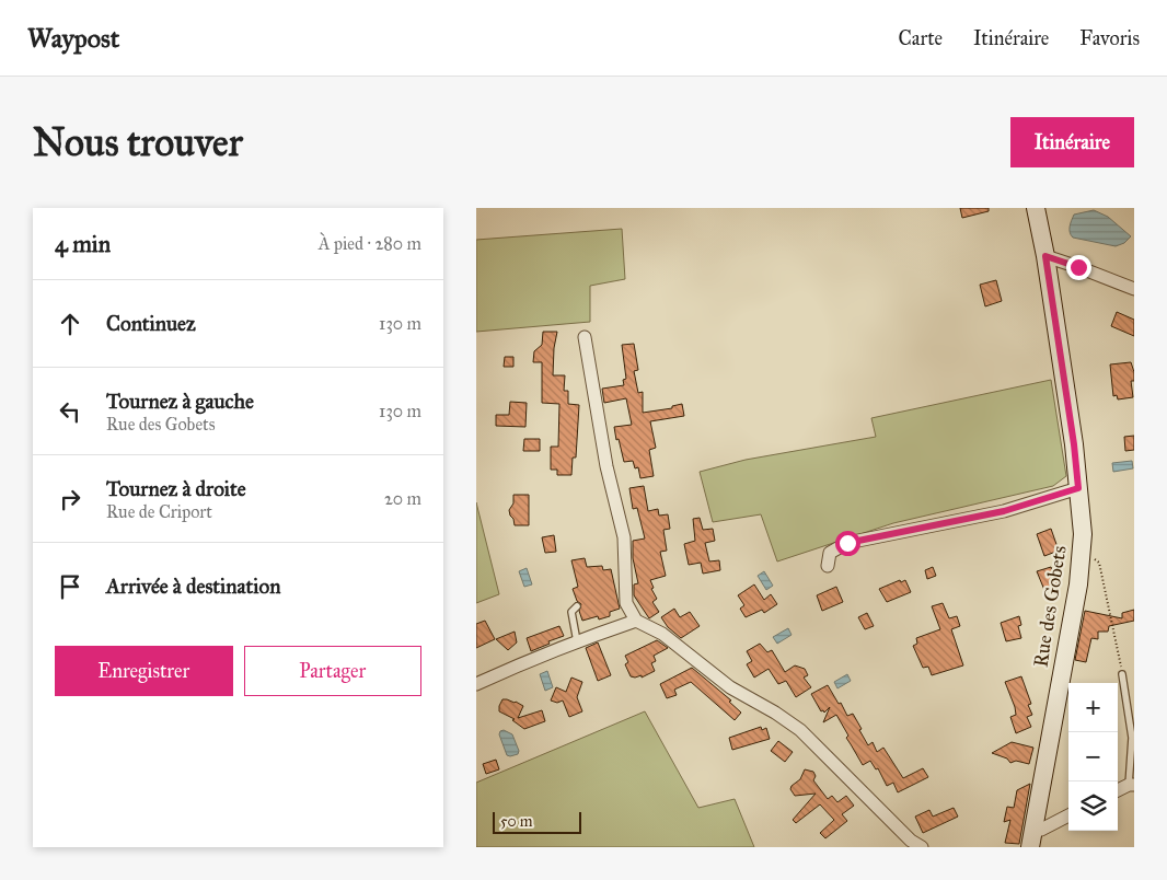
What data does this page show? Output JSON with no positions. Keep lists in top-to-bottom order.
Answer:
{
  "streets": {
    "main road": ["Rue des Gobets"]
  },
  "scale_bar": "50 m",
  "page": {
    "header": "Waypost",
    "nav": ["Carte", "Itinéraire", "Favoris"],
    "buttons": [
      "Itinéraire",
      ["Enregistrer", "Partager"]
    ],
    "title": "Nous trouver",
    "heading": ["4 min", "À pied · 280 m"],
    "list": [
      ["Continuez", "130 m"],
      ["Tournez à gauche", "Rue des Gobets", "130 m"],
      ["Tournez à droite", "Rue de Criport", "20 m"],
      "Arrivée à destination"
    ],
    "map_buttons": ["+", "−"],
    "scale": "50 m"
  }
}
